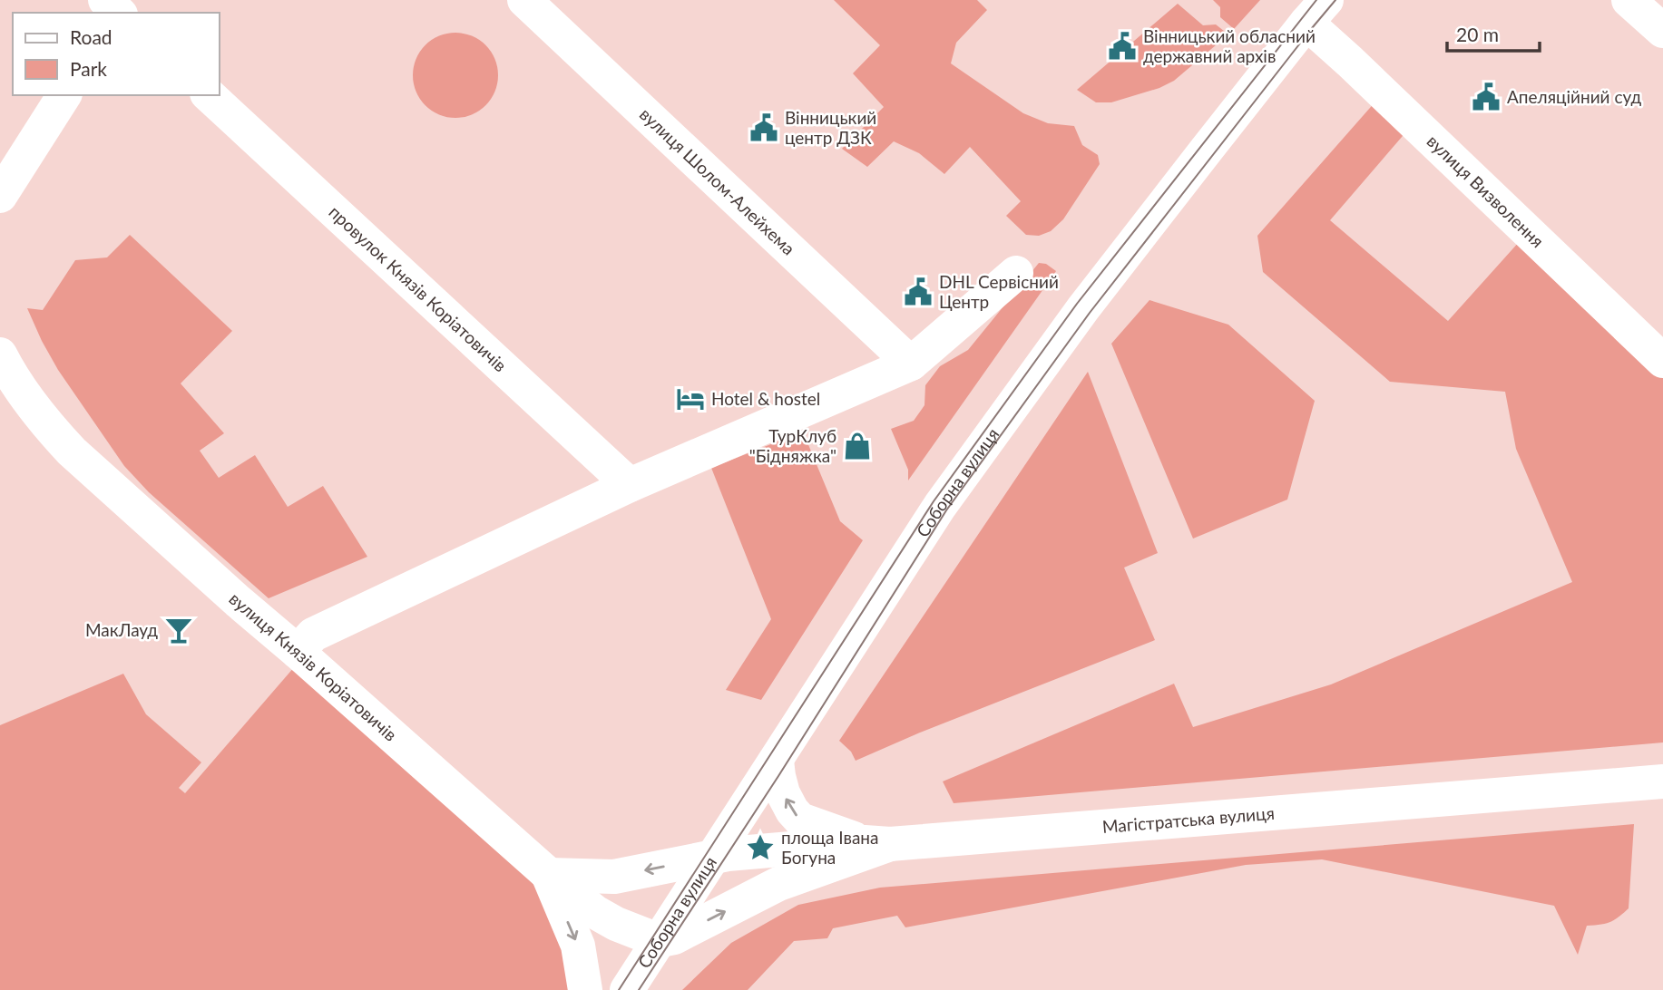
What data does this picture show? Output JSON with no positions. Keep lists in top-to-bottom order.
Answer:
{
  "streets": {
    "street": [
      "вулиця Шолом-Алейхема",
      "вулиця Визволення",
      "провулок Князів Коріатовичів",
      "Соборна вулиця",
      "вулиця Князів Коріатовичів",
      "Магістратська вулиця"
    ]
  },
  "crossings": [
    ["вулиця Визволення", "Соборна вулиця"],
    ["Соборна вулиця", "вулиця Князів Коріатовичів"],
    ["Соборна вулиця", "Магістратська вулиця"],
    ["вулиця Князів Коріатовичів", "Магістратська вулиця"]
  ],
  "places": {
    "public building": [
      "Вінницький обласний державний архів",
      "Апеляційний суд",
      "Вінницький центр ДЗК",
      "DHL Сервісний Центр"
    ],
    "hotel": ["Hotel & hostel"],
    "shop": ["ТурКлуб \"Бідняжка\""],
    "bar": ["МакЛауд"],
    "place": ["площа Івана Богуна"]
  },
  "legend": ["Road", "Park"],
  "scale_bar": "20 m"
}
